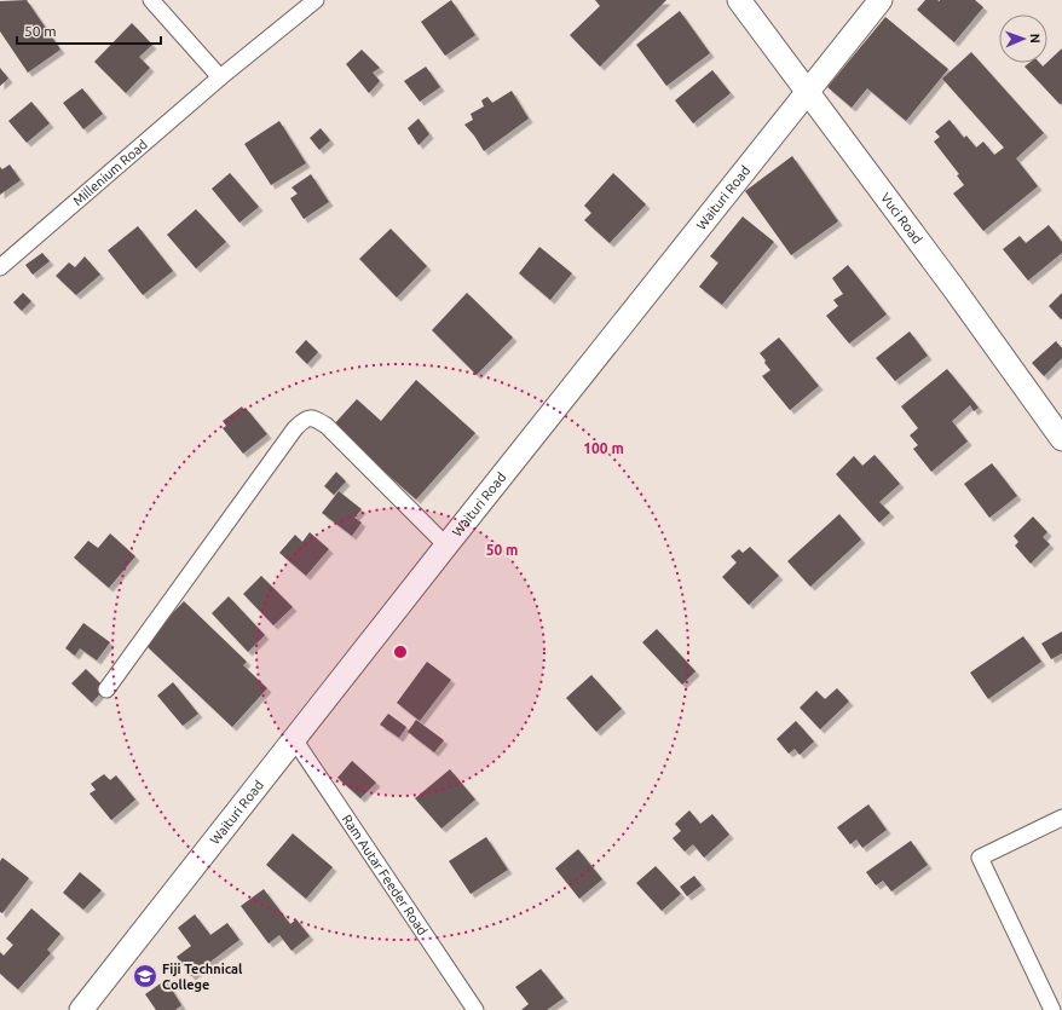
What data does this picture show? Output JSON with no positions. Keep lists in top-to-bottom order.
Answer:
{
  "streets": {
    "main road": ["Waituri Road", "Vuci Road"],
    "street": ["Millenium Road", "Ram Autar Feeder Road"]
  },
  "crossings": [
    ["Waituri Road", "Vuci Road"],
    ["Waituri Road", "Ram Autar Feeder Road"]
  ],
  "places": {
    "school or university": ["Fiji Technical College"]
  },
  "scale_bar": "50 m",
  "north": "right",
  "rings": ["100 m", "50 m"]
}
